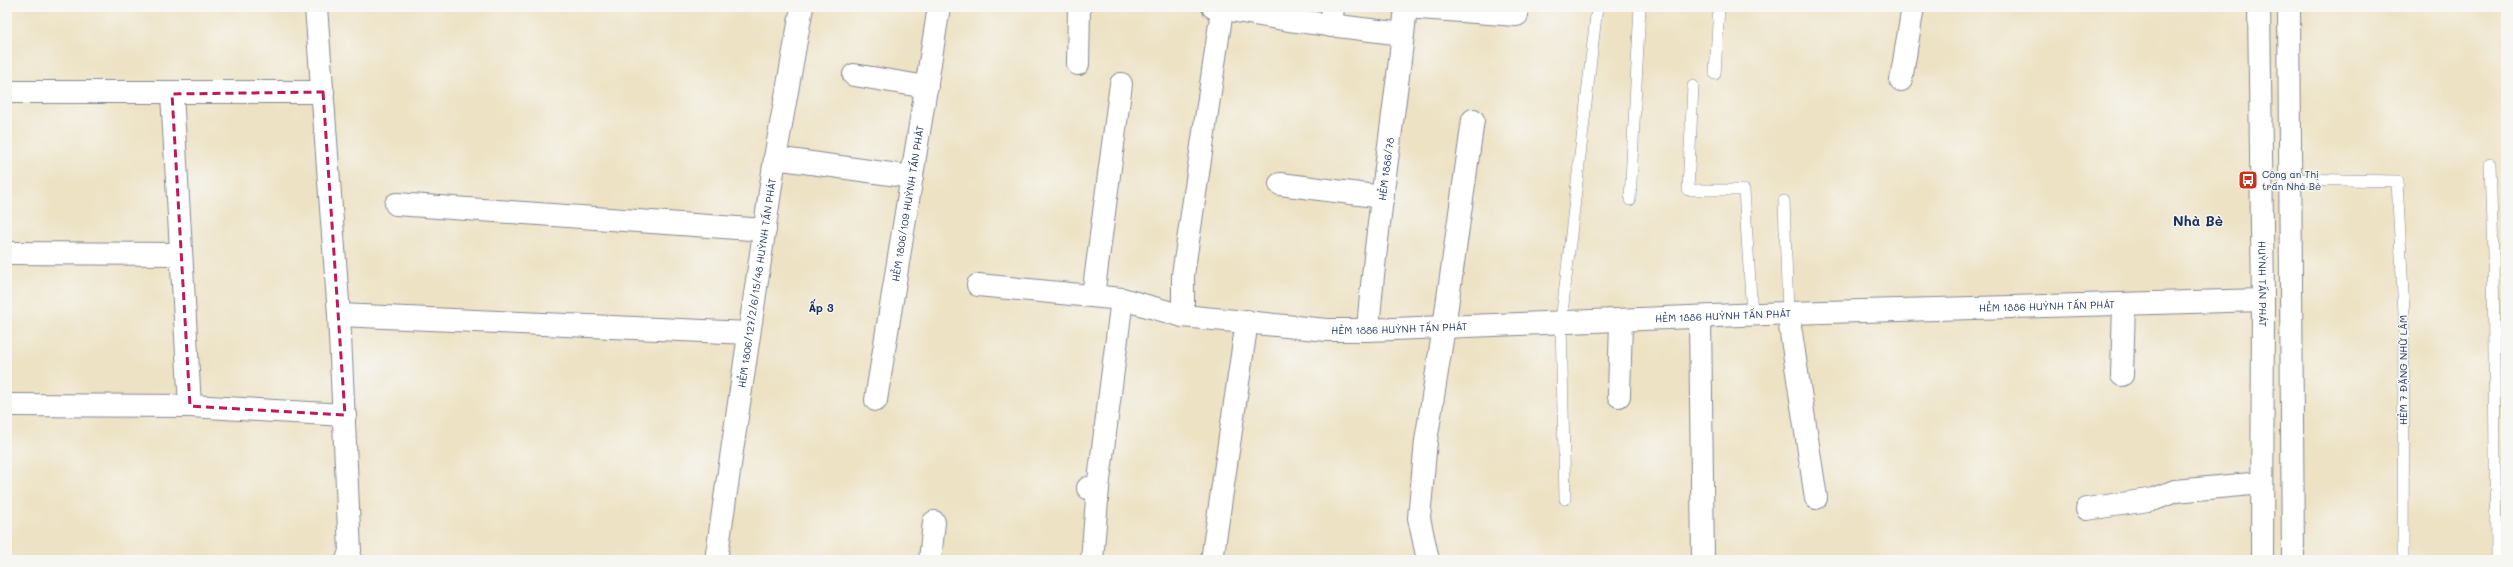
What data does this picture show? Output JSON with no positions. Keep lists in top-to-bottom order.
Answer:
{
  "streets": {
    "street": [
      "HẺM 1886/78",
      "HẺM 1806/109 HUỲNH TẤN PHÁT",
      "HẺM 1806/127/2/6/15/48 HUỲNH TẤN PHÁT",
      "HUỲNH TẤN PHÁT",
      "HẺM 1886 HUỲNH TẤN PHÁT"
    ],
    "lane": ["HẺM 7 ĐẶNG NHỮ LÂM"]
  },
  "crossings": [
    ["HẺM 1886/78", "HẺM 1886 HUỲNH TẤN PHÁT"],
    ["HUỲNH TẤN PHÁT", "HẺM 1886 HUỲNH TẤN PHÁT"]
  ],
  "districts": ["Nhà Bè", "Ấp 3"],
  "places": {
    "bus stop": ["Công an Thị trấn Nhà Bè"]
  }
}
